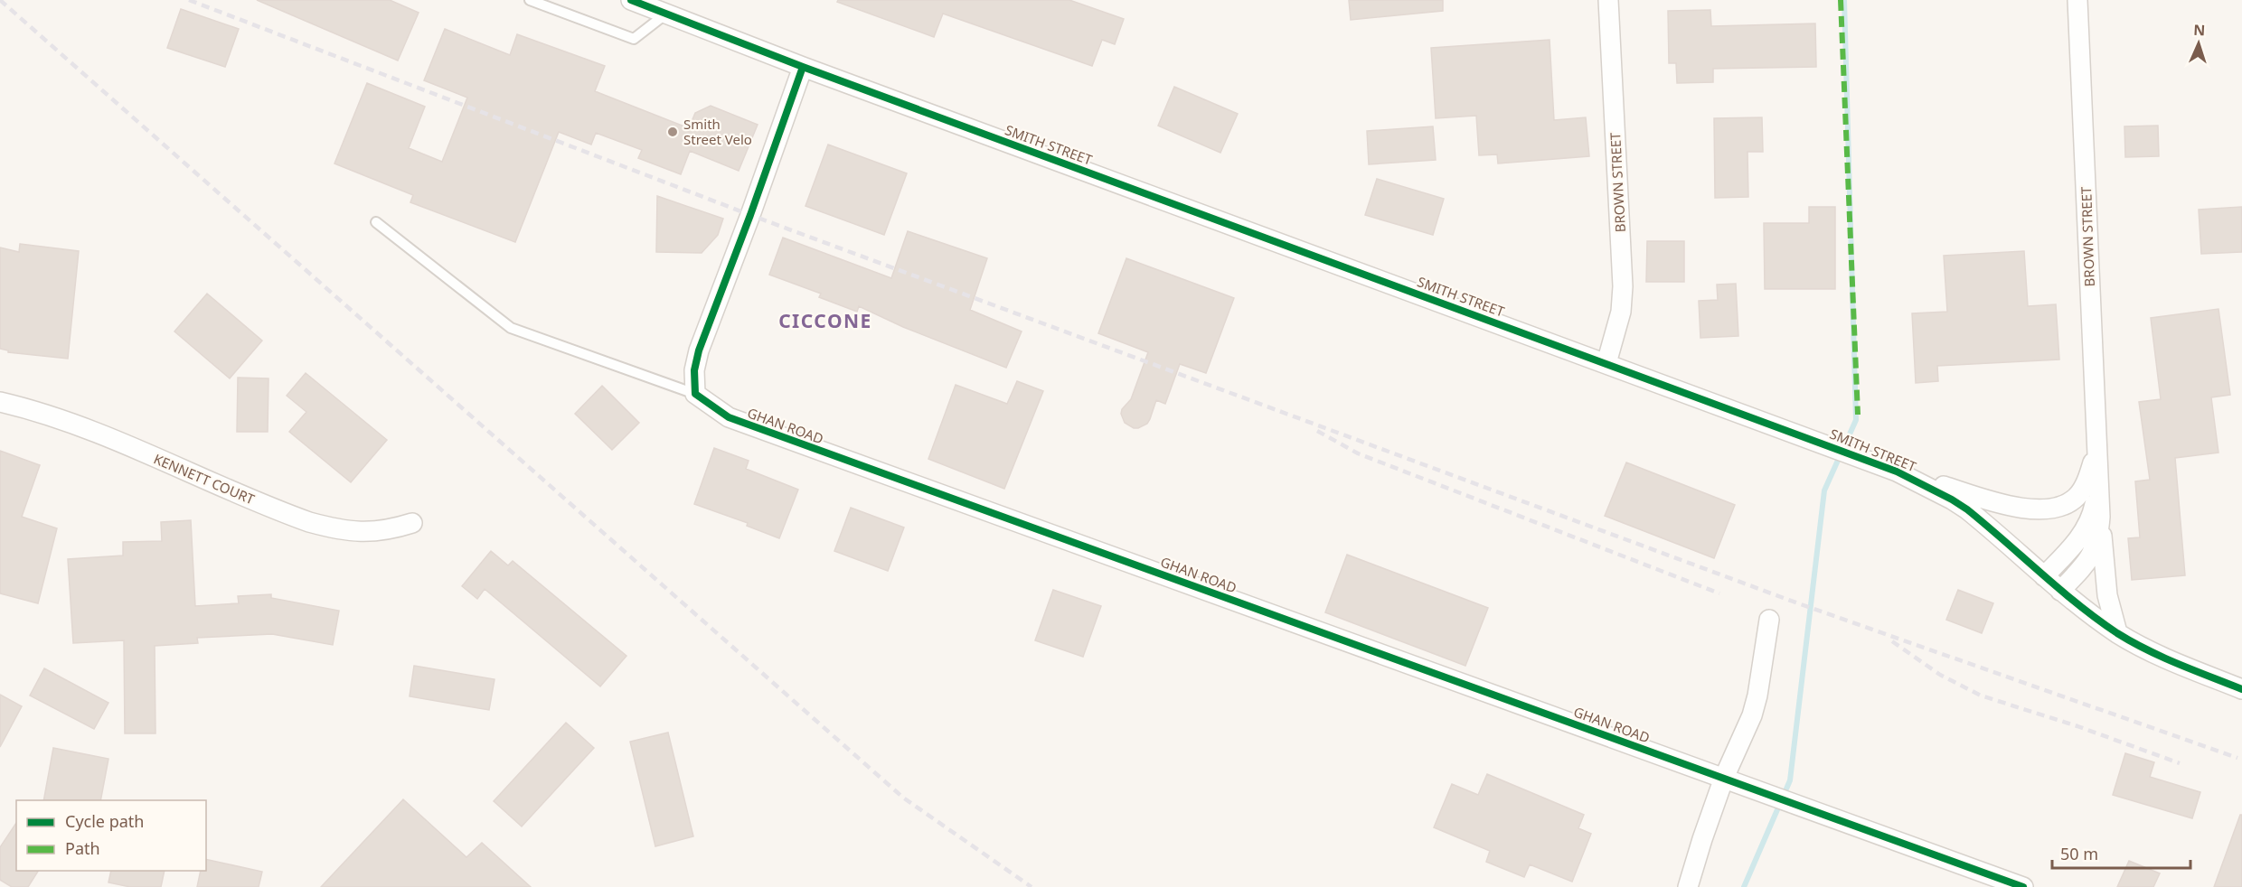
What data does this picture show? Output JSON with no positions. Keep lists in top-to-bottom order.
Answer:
{
  "streets": {
    "street": [
      "SMITH STREET",
      "BROWN STREET",
      "GHAN ROAD",
      "KENNETT COURT"
    ]
  },
  "crossings": [
    ["SMITH STREET", "BROWN STREET"]
  ],
  "districts": ["CICCONE"],
  "places": ["Smith Street Velo"],
  "legend": ["Cycle path", "Path"],
  "scale_bar": "50 m",
  "north": "top"
}
